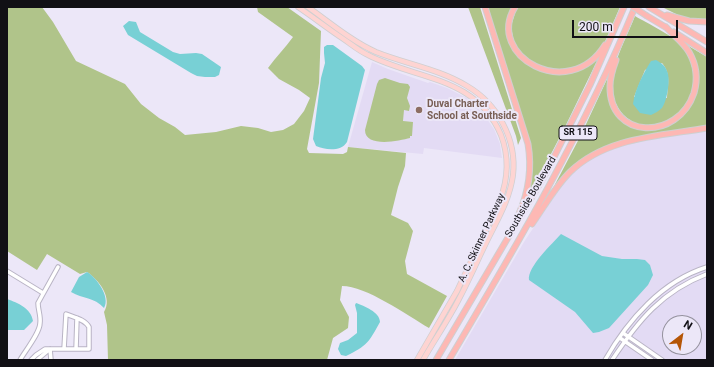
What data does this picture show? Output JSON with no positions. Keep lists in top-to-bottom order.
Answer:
{
  "streets": {
    "highway": ["SR 115", "Southside Boulevard"],
    "main road": ["A. C. Skinner Parkway"]
  },
  "places": ["Duval Charter School at Southside"],
  "scale_bar": "200 m",
  "north": "top right"
}
